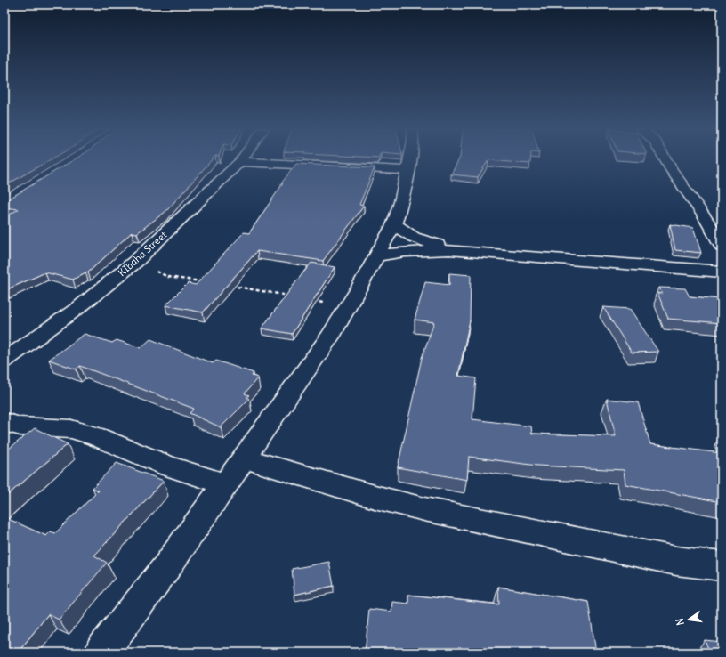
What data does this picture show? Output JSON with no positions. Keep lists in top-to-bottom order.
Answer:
{
  "streets": {
    "street": ["KIbaha Street"]
  },
  "north": "left"
}
